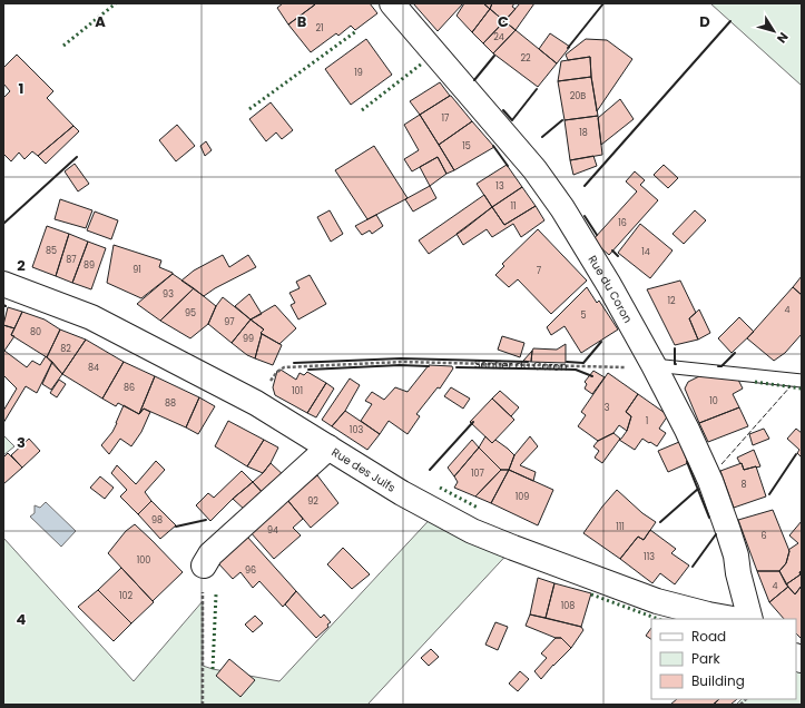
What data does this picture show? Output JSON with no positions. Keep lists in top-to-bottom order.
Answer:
{
  "streets": {
    "street": ["Rue du Coron", "Rue des Juifs"],
    "path": ["Sentier du Coron"]
  },
  "crossings": [
    ["Rue du Coron", "Sentier du Coron"],
    ["Sentier du Coron", "Rue des Juifs"]
  ],
  "house_numbers": [
    "21",
    "24",
    "22",
    "19",
    "20B",
    "17",
    "18",
    "15",
    "13",
    "11",
    "16",
    "85",
    "14",
    "87",
    "89",
    "91",
    "7",
    "93",
    "12",
    "4",
    "95",
    "5",
    "97",
    "80",
    "99",
    "82",
    "84",
    "86",
    "101",
    "10",
    "88",
    "3",
    "1",
    "103",
    "107",
    "8",
    "109",
    "92",
    "98",
    "111",
    "94",
    "6",
    "113",
    "100",
    "96",
    "4",
    "102",
    "108"
  ],
  "legend": ["Road", "Park", "Building"],
  "north": "bottom right",
  "grid": {
    "columns": [
      "A",
      "B",
      "C",
      "D"
    ],
    "rows": [
      "1",
      "2",
      "3",
      "4"
    ]
  }
}
